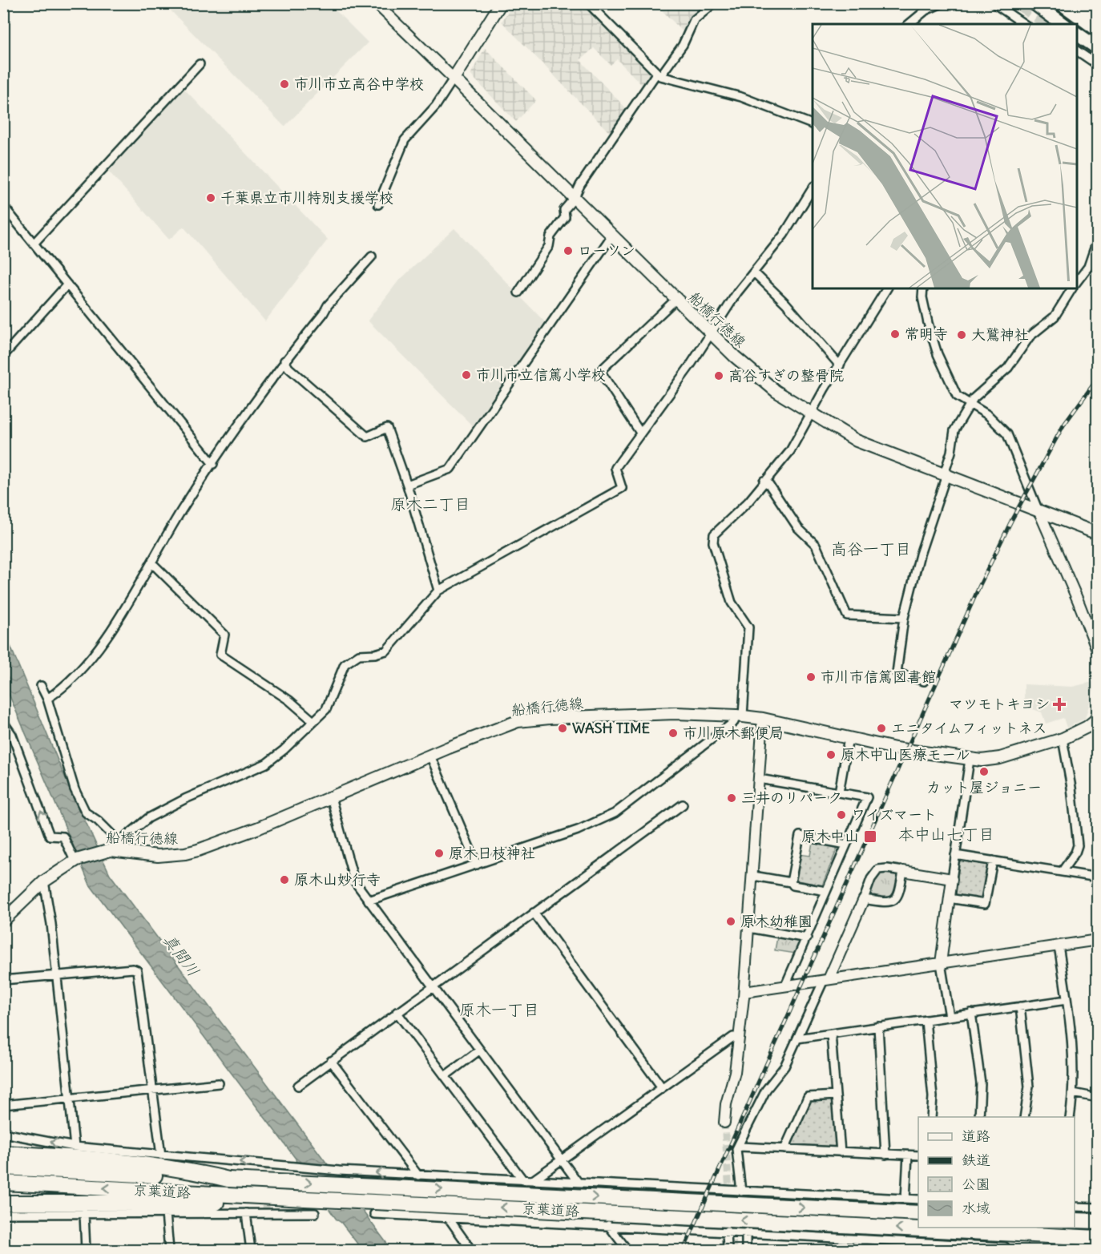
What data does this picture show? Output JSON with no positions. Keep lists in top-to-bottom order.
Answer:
{
  "streets": {
    "highway": ["京葉道路"],
    "main road": ["船橋行徳線"]
  },
  "districts": [
    "原木二丁目",
    "高谷一丁目",
    "本中山七丁目",
    "原木一丁目"
  ],
  "water": ["真間川"],
  "places": {
    "other": [
      "市川市立高谷中学校",
      "千葉県立市川特別支援学校",
      "ローソン",
      "常明寺",
      "大鷲神社",
      "市川市立信篤小学校",
      "高谷すぎの整骨院",
      "市川市信篤図書館",
      "WASH TIME",
      "エニタイムフィットネス",
      "市川原木郵便局",
      "原木中山医療モール",
      "カット屋ジョニー",
      "三井のリパーク",
      "ワイズマート",
      "原木日枝神社",
      "原木山妙行寺",
      "原木幼稚園"
    ],
    "health": ["マツモトキヨシ"],
    "transit": ["原木中山"]
  },
  "legend": [
    "道路",
    "鉄道",
    "公園",
    "水域"
  ]
}
